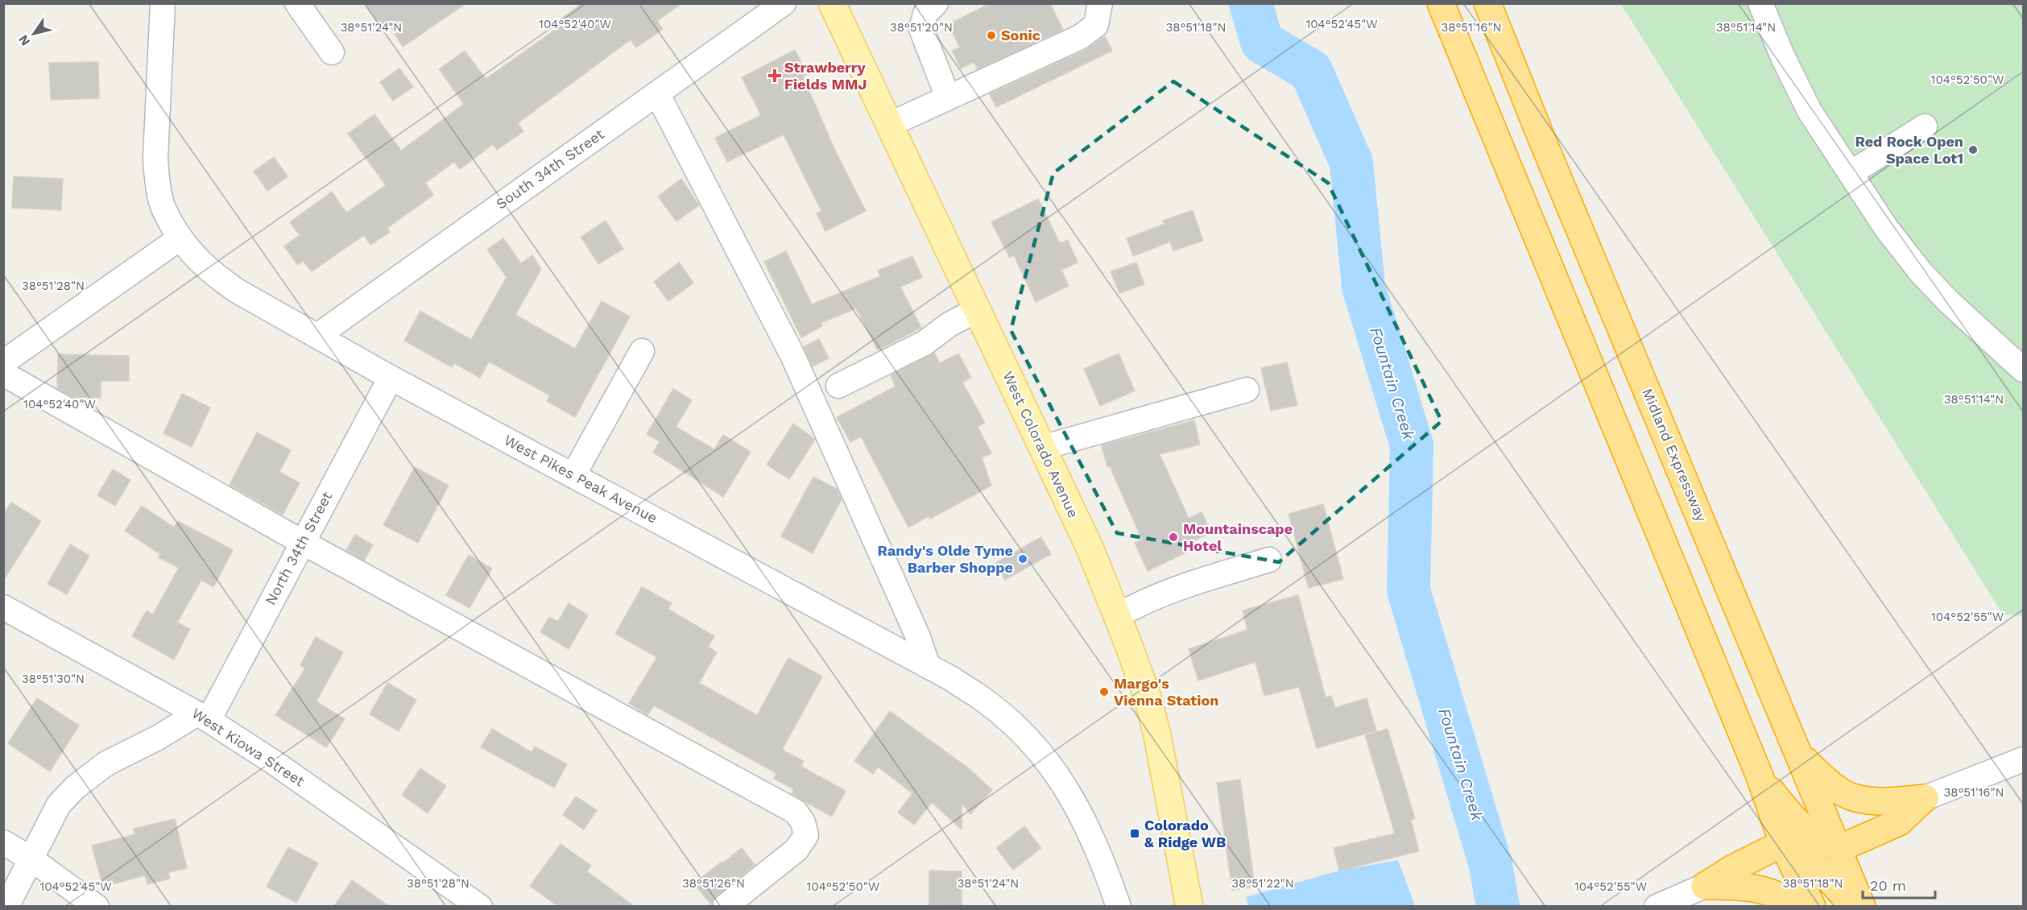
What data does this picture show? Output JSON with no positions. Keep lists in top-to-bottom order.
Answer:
{
  "streets": {
    "highway": ["Midland Expressway"],
    "main road": ["West Colorado Avenue"],
    "street": [
      "South 34th Street",
      "West Pikes Peak Avenue",
      "North 34th Street",
      "West Kiowa Street"
    ]
  },
  "crossings": [
    ["South 34th Street", "West Pikes Peak Avenue"],
    ["West Pikes Peak Avenue", "North 34th Street"],
    ["North 34th Street", "West Kiowa Street"]
  ],
  "water": ["Fountain Creek"],
  "places": {
    "other": [
      "Sonic",
      "Red Rock Open Space Lot1",
      "Mountainscape Hotel",
      "Randy's Olde Tyme Barber Shoppe",
      "Margo's Vienna Station"
    ],
    "health": ["Strawberry Fields MMJ"],
    "transit": ["Colorado & Ridge WB"]
  },
  "scale_bar": "20 m",
  "north": "bottom left",
  "coordinates": [
    "104°52'40\"W",
    "104°52'45\"W",
    "38°51'24\"N",
    "38°51'20\"N",
    "38°51'18\"N",
    "38°51'16\"N",
    "38°51'14\"N",
    "104°52'50\"W",
    "38°51'28\"N",
    "104°52'55\"W",
    "38°51'30\"N",
    "38°51'26\"N",
    "38°51'22\"N"
  ]
}
